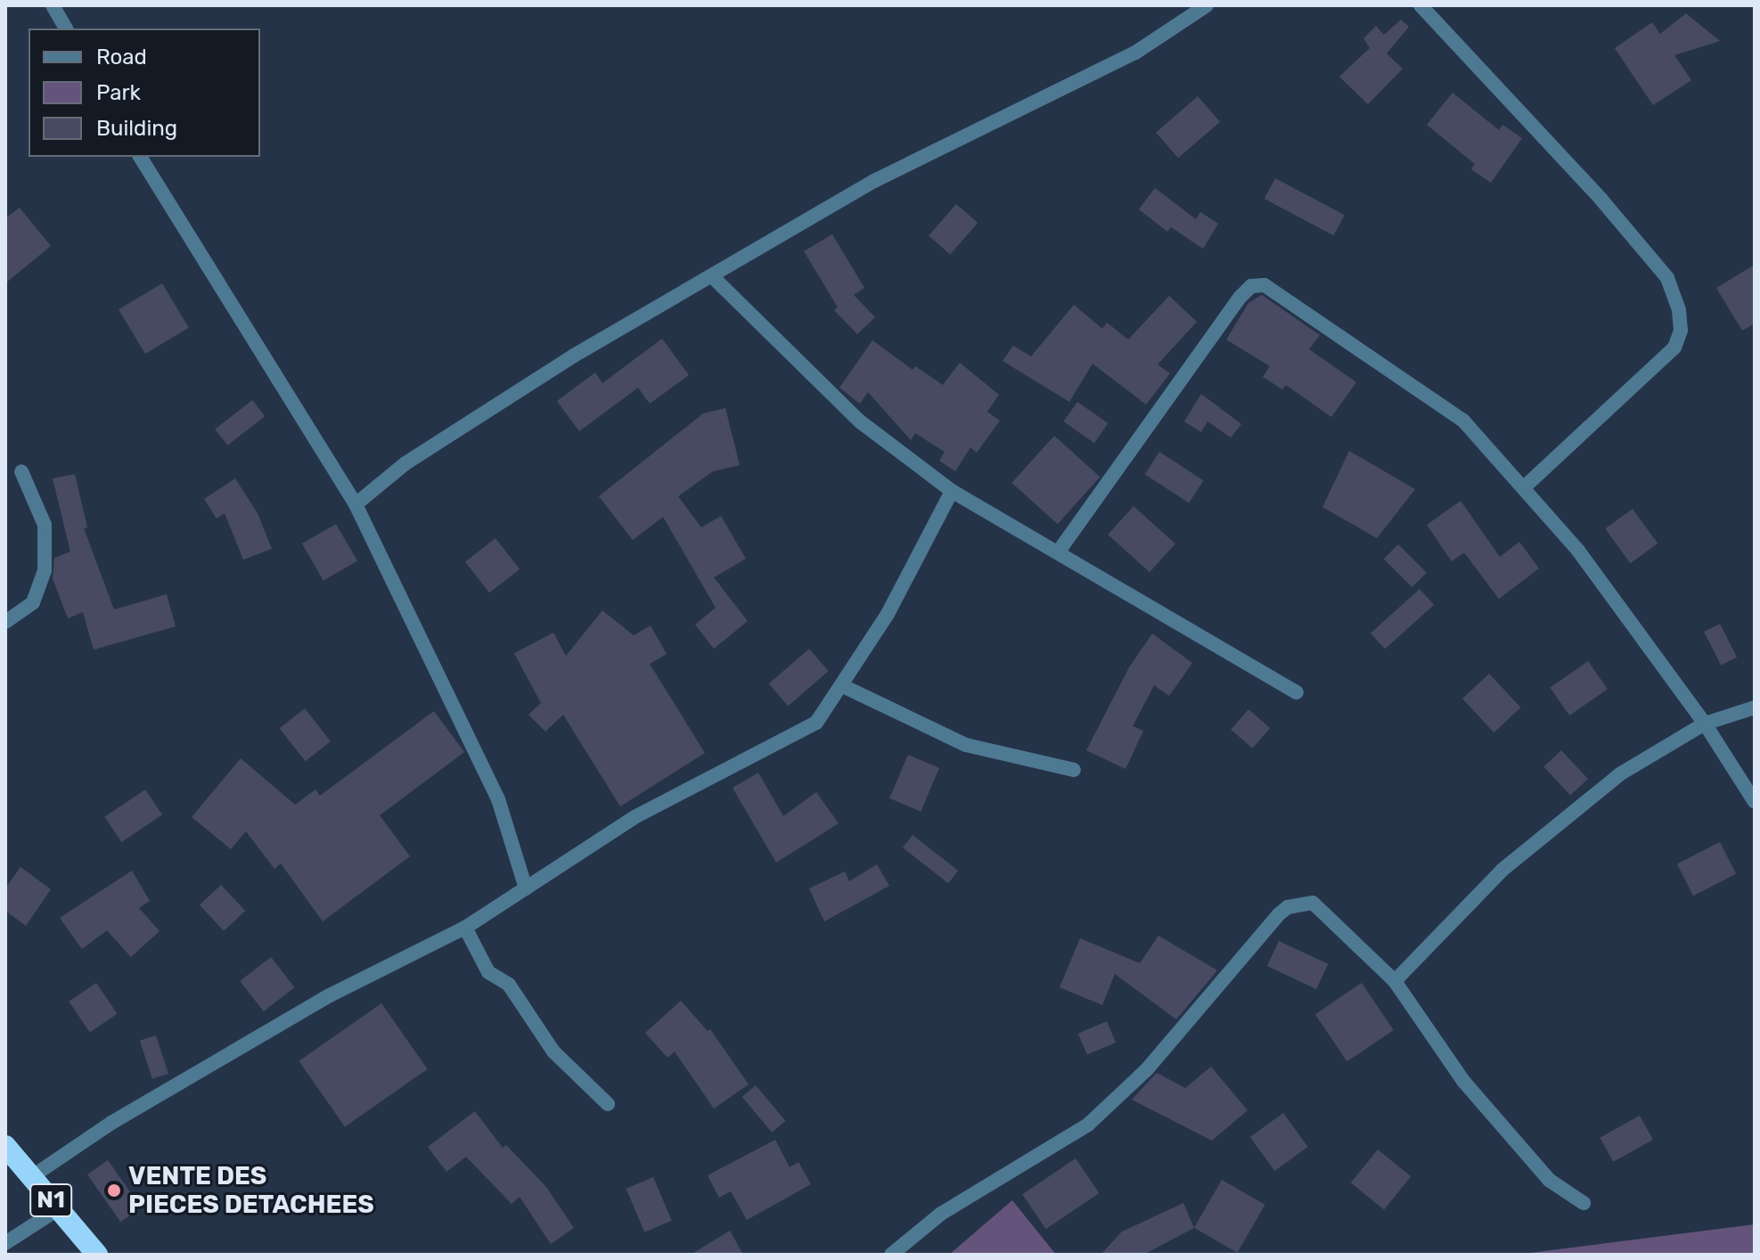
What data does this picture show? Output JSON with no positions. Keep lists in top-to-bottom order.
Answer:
{
  "streets": {
    "highway": ["N1"]
  },
  "places": ["VENTE DES PIECES DETACHEES"],
  "legend": ["Road", "Park", "Building"]
}
